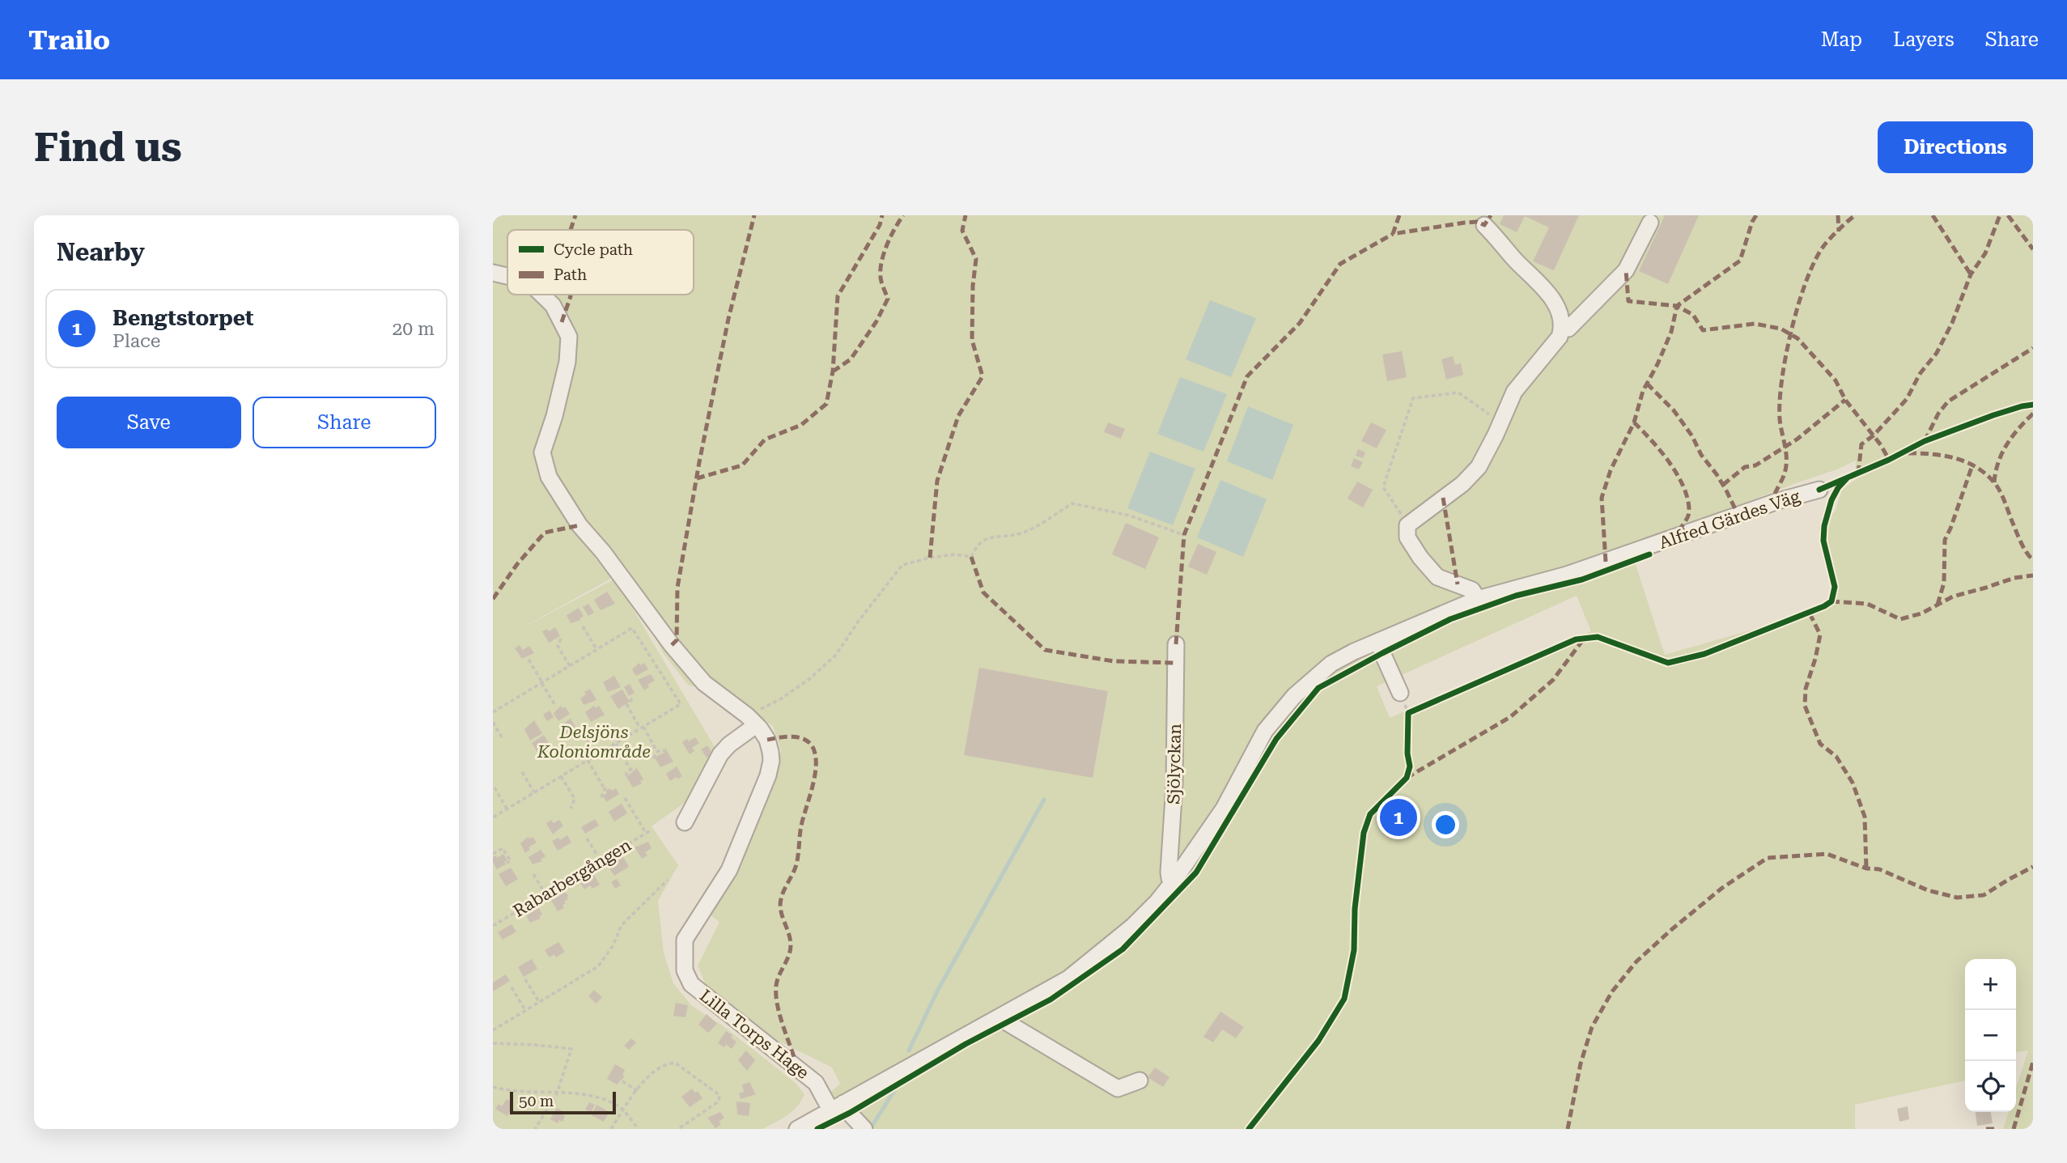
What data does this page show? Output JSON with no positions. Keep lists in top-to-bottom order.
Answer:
{
  "streets": {
    "street": ["Alfred Gärdes Väg", "Sjölyckan", "Lilla Torps Hage"],
    "path": ["Rabarbergången"]
  },
  "crossings": [
    ["Alfred Gärdes Väg", "Sjölyckan"],
    ["Alfred Gärdes Väg", "Lilla Torps Hage"]
  ],
  "parks": ["Delsjöns Koloniområde"],
  "legend": ["Cycle path", "Path"],
  "scale_bar": "50 m",
  "page": {
    "header": "Trailo",
    "nav": ["Map", "Layers", "Share"],
    "buttons": [
      "Directions",
      ["Save", "Share"]
    ],
    "title": "Find us",
    "heading": "Nearby",
    "list": [
      {
        "mark": "1",
        "name": "Bengtstorpet",
        "note": "Place",
        "value": "20 m"
      }
    ],
    "pins": "1",
    "map_buttons": ["+", "−"],
    "scale": "50 m"
  }
}
